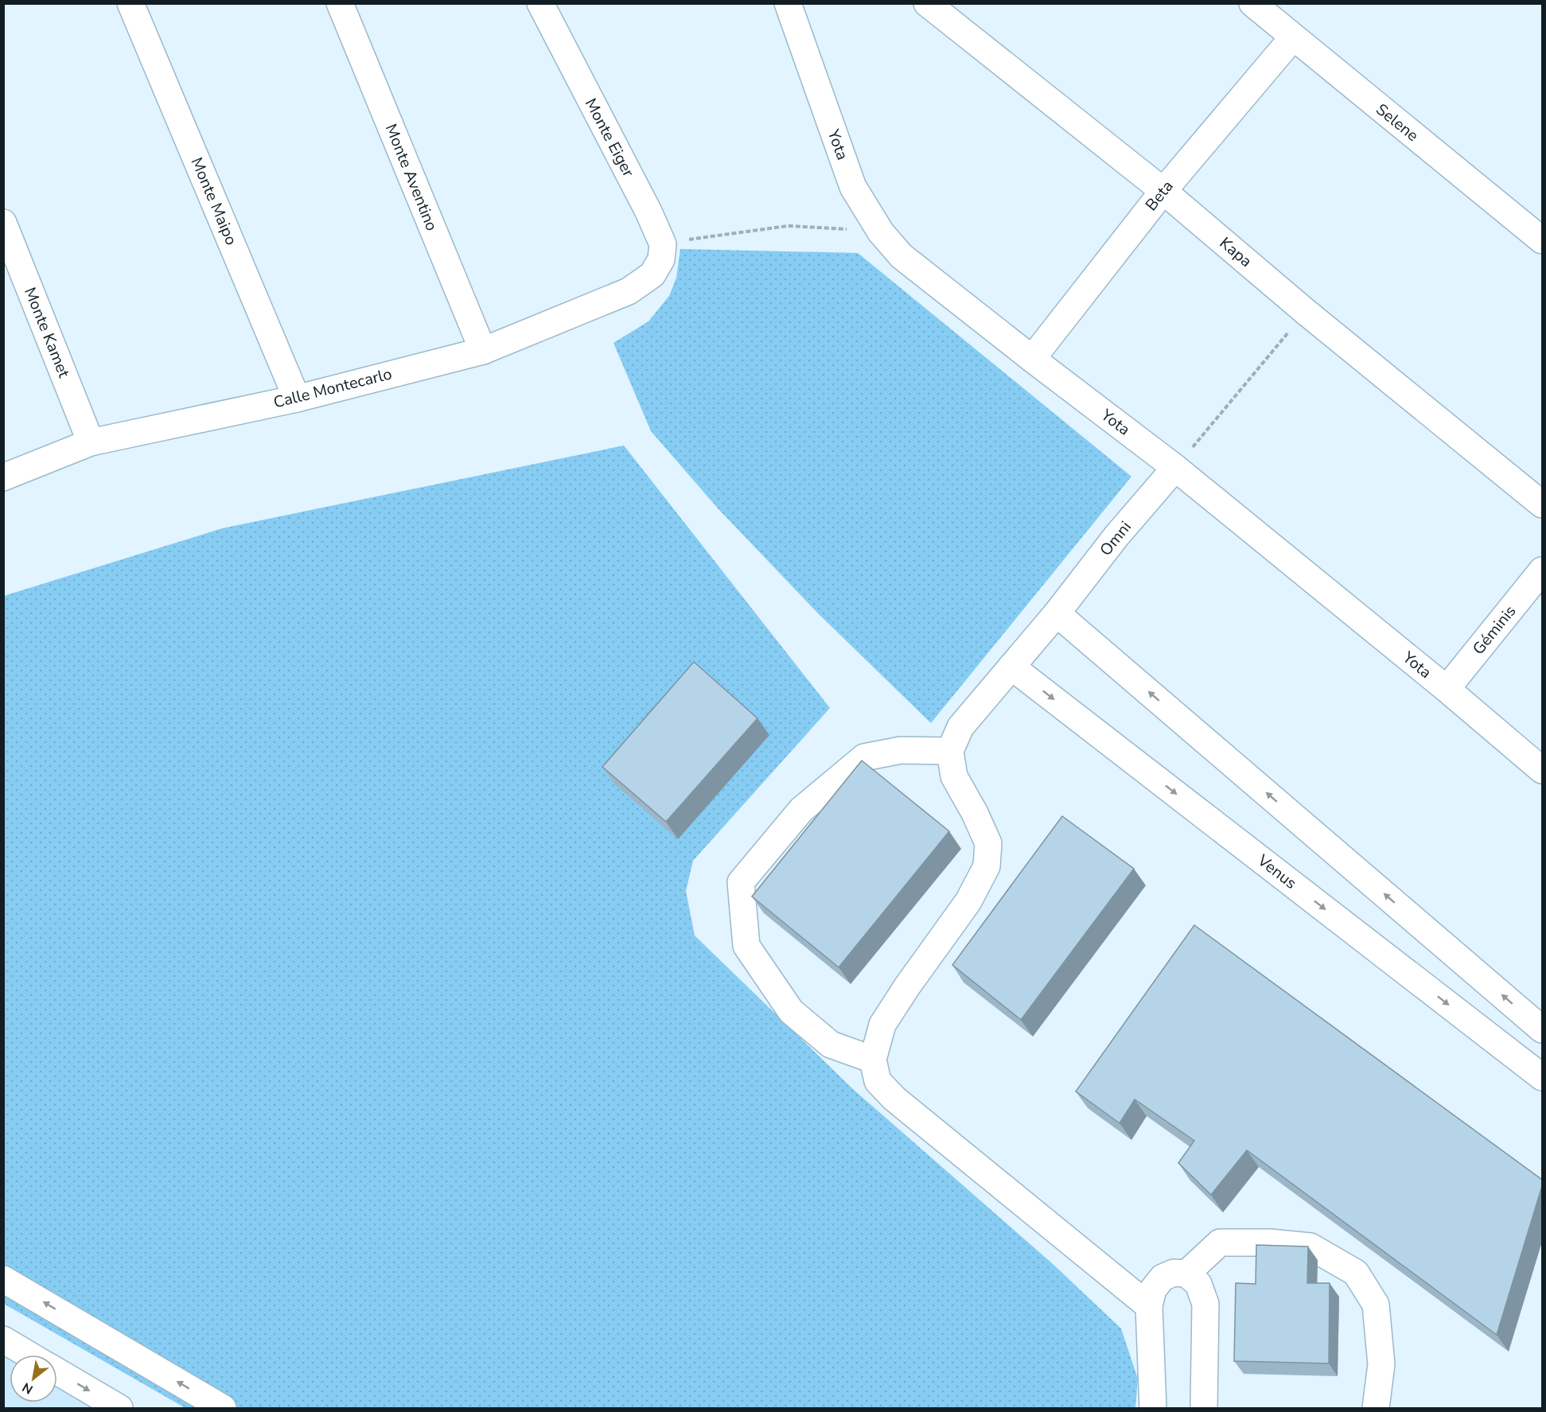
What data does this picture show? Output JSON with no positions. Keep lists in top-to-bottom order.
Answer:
{
  "streets": {
    "street": [
      "Selene",
      "Monte Eiger",
      "Yota",
      "Monte Aventino",
      "Beta",
      "Monte Maipo",
      "Kapa",
      "Monte Kamet",
      "Calle Montecarlo",
      "Omni",
      "Géminis",
      "Venus"
    ]
  },
  "crossings": [
    ["Selene", "Beta"],
    ["Monte Eiger", "Calle Montecarlo"],
    ["Yota", "Beta"],
    ["Yota", "Omni"],
    ["Yota", "Géminis"],
    ["Monte Aventino", "Calle Montecarlo"],
    ["Beta", "Kapa"],
    ["Monte Maipo", "Calle Montecarlo"],
    ["Monte Kamet", "Calle Montecarlo"],
    ["Omni", "Venus"]
  ],
  "north": "bottom left"
}
